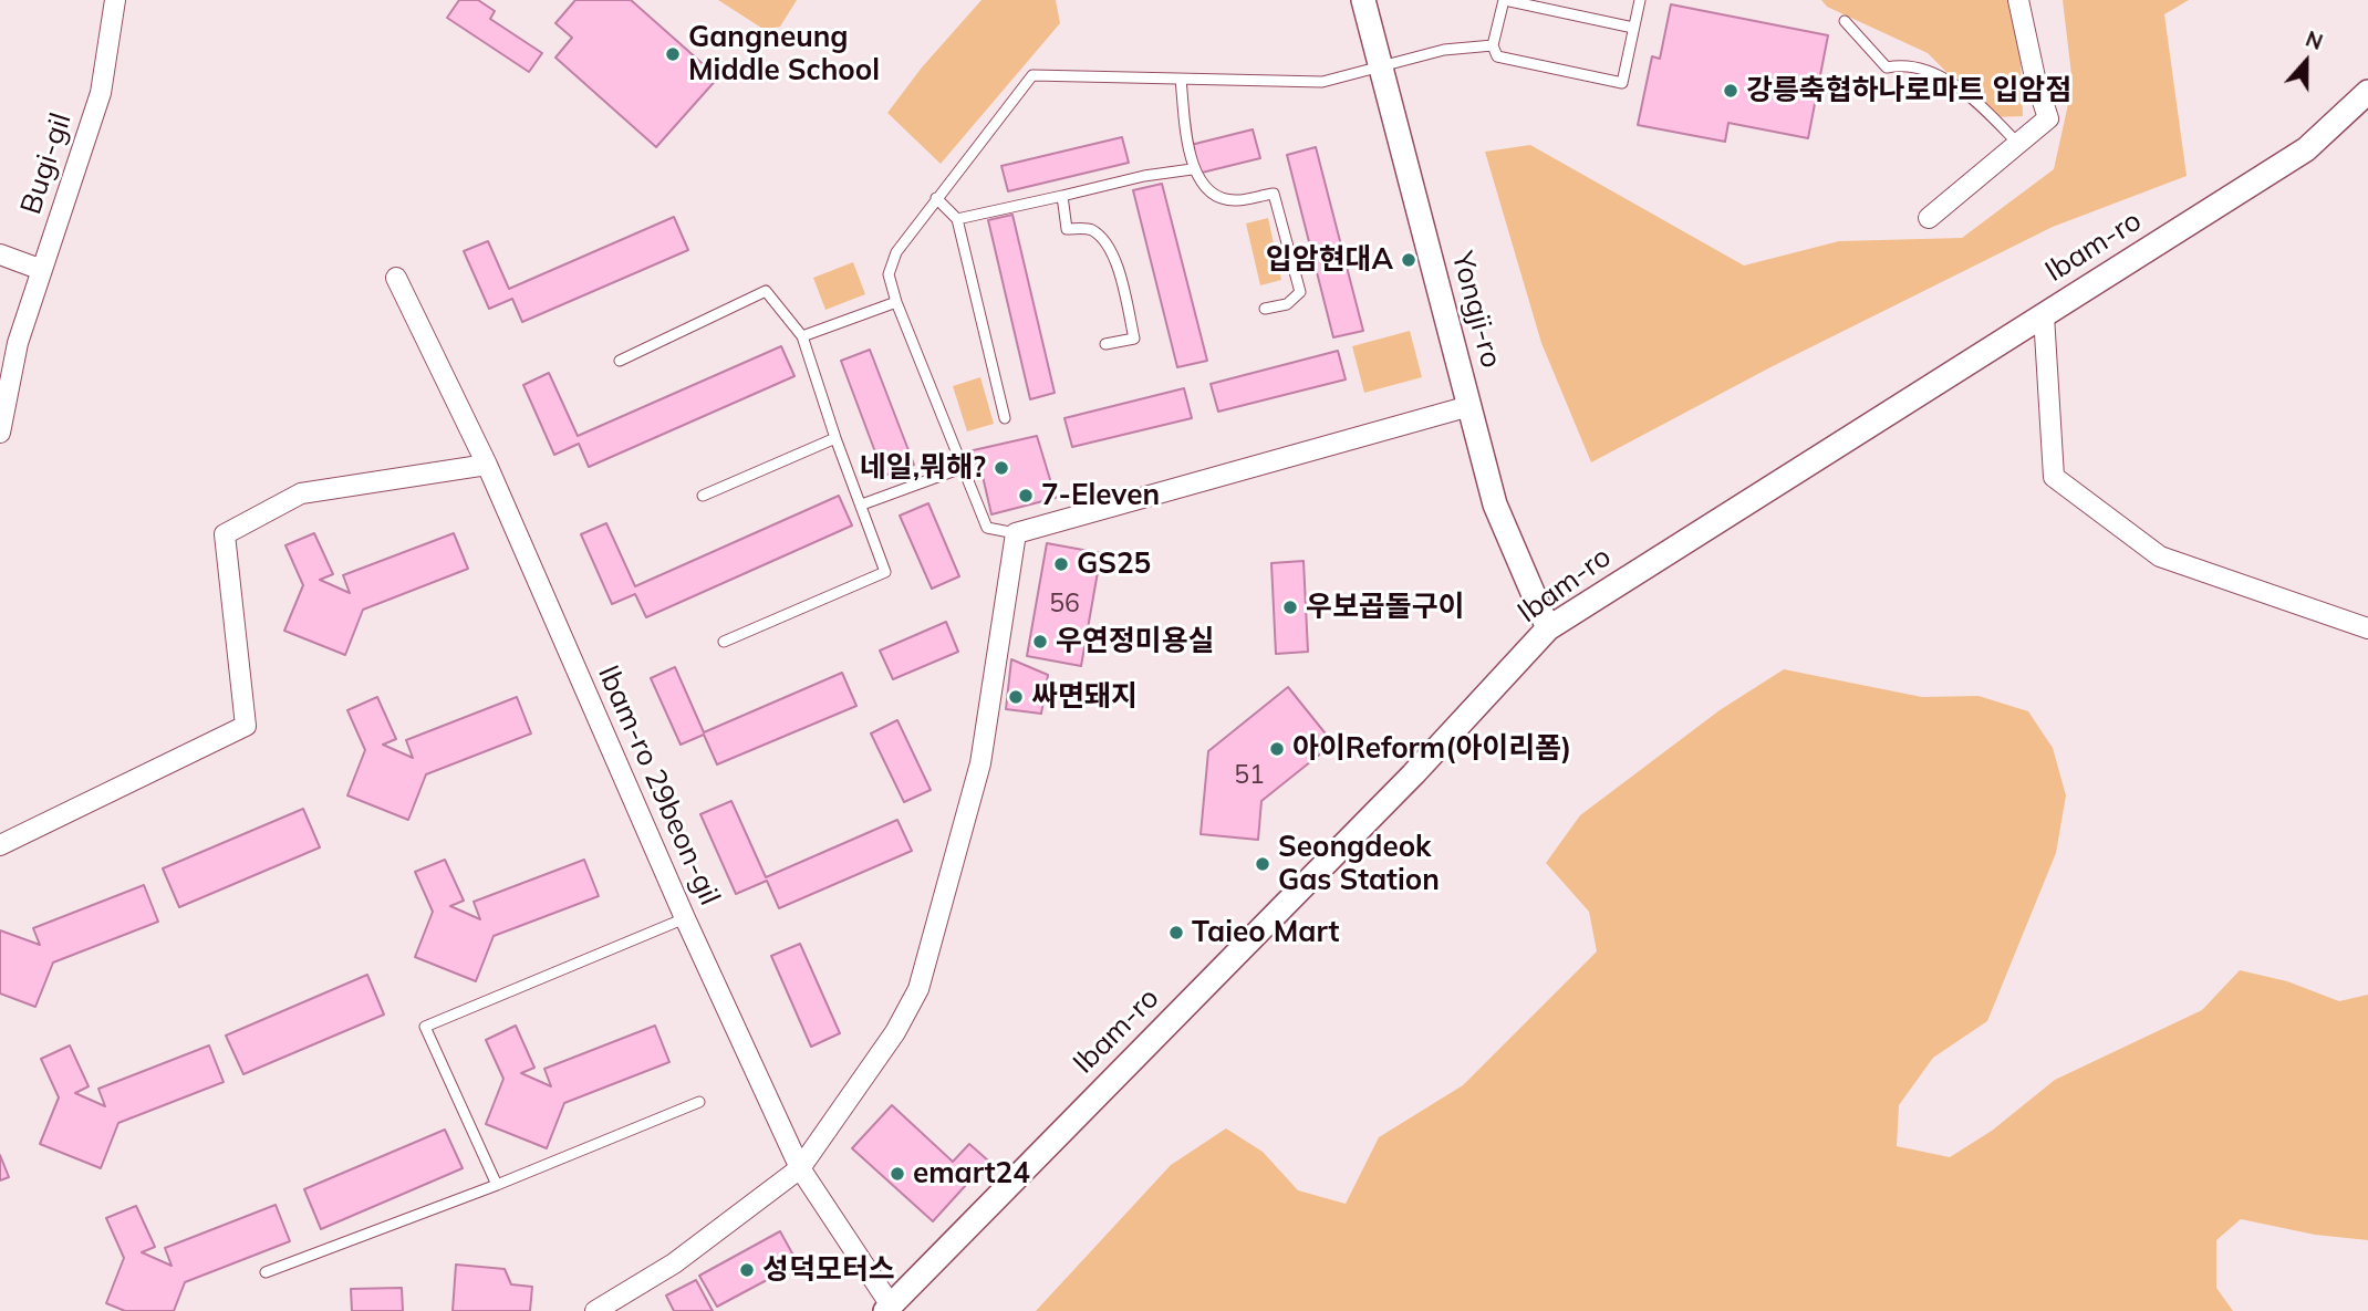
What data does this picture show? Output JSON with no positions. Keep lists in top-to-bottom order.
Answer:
{
  "streets": {
    "street": [
      "Bugi-gil",
      "Ibam-ro",
      "Yongji-ro",
      "Ibam-ro 29beon-gil"
    ]
  },
  "crossings": [
    ["Ibam-ro", "Yongji-ro"],
    ["Ibam-ro", "Ibam-ro 29beon-gil"]
  ],
  "places": [
    "Gangneung Middle School",
    "강릉축협하나로마트 입암점",
    "입암현대A",
    "네일,뭐해?",
    "7-Eleven",
    "GS25",
    "우보곱돌구이",
    "우연정미용실",
    "싸면돼지",
    "아이Reform(아이리폼)",
    "Seongdeok Gas Station",
    "Taieo Mart",
    "emart24",
    "성덕모터스"
  ],
  "house_numbers": ["56", "51"],
  "north": "top"
}
